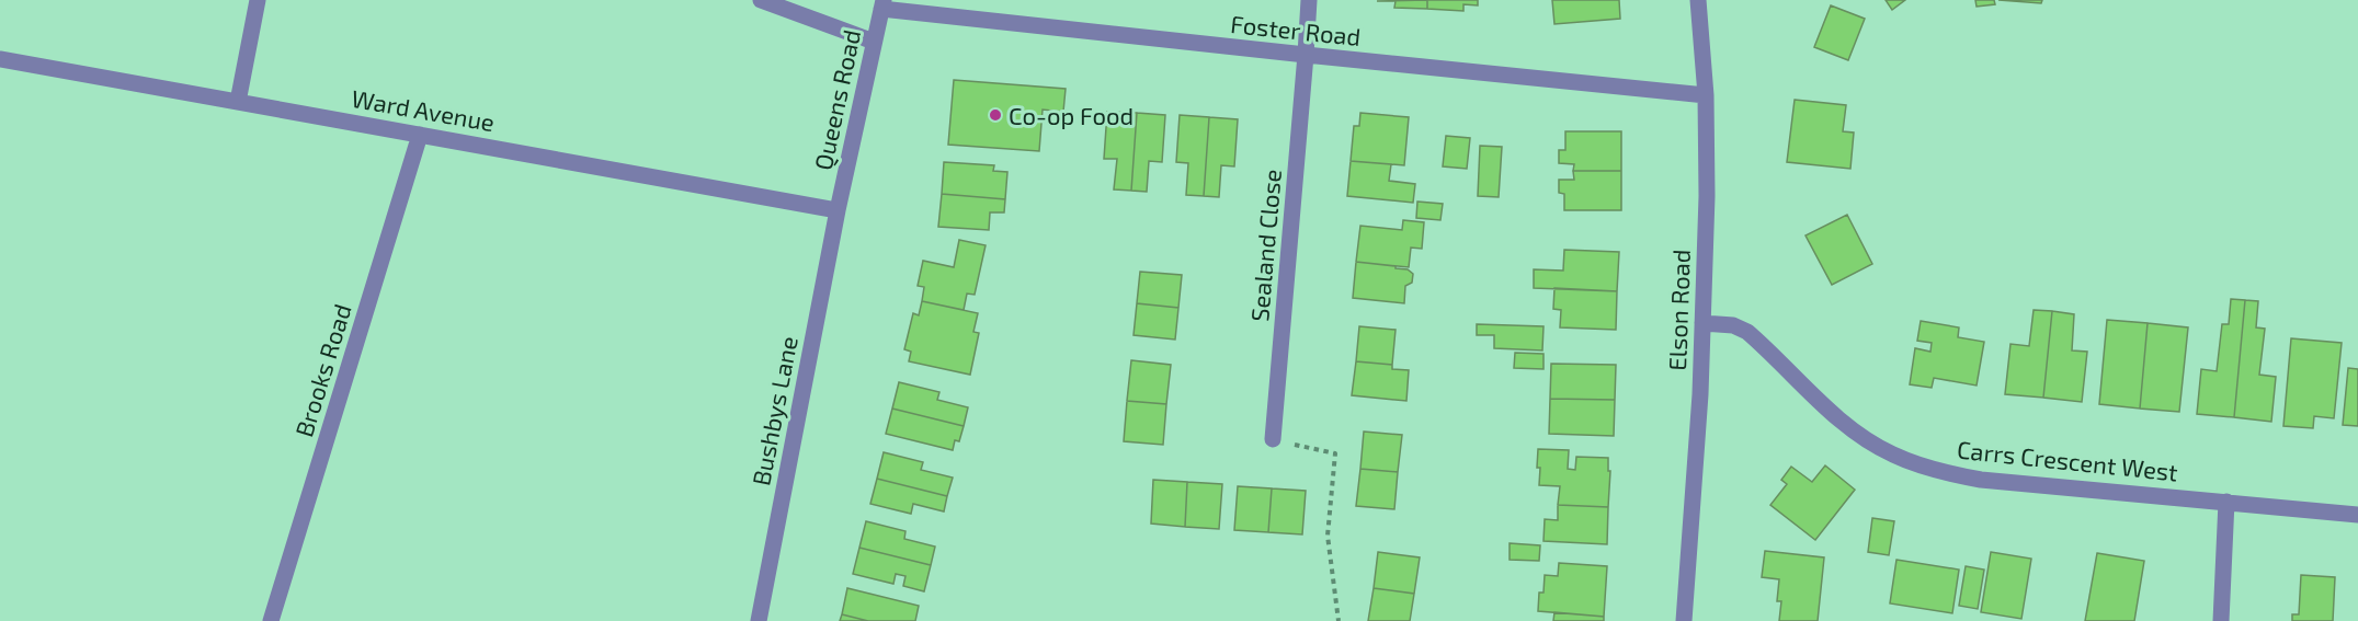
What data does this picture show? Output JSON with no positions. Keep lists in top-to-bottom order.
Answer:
{
  "streets": {
    "street": [
      "Foster Road",
      "Queens Road",
      "Ward Avenue",
      "Sealand Close",
      "Elson Road",
      "Brooks Road",
      "Bushbys Lane",
      "Carrs Crescent West"
    ]
  },
  "crossings": [
    ["Foster Road", "Queens Road"],
    ["Foster Road", "Sealand Close"],
    ["Foster Road", "Elson Road"],
    ["Queens Road", "Ward Avenue"],
    ["Queens Road", "Bushbys Lane"],
    ["Ward Avenue", "Brooks Road"],
    ["Ward Avenue", "Bushbys Lane"],
    ["Elson Road", "Carrs Crescent West"]
  ],
  "places": ["Co-op Food"]
}
